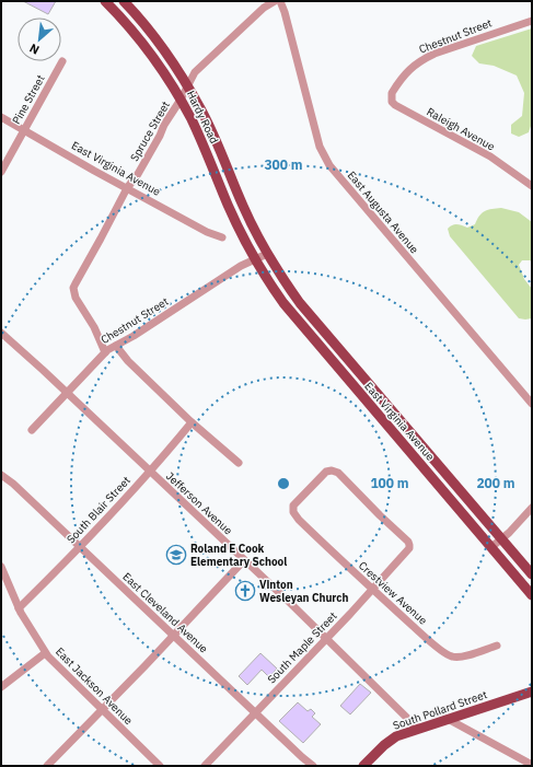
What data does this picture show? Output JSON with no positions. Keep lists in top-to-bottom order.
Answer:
{
  "streets": {
    "main road": ["Hardy Road", "East Virginia Avenue", "South Pollard Street"],
    "street": [
      "Chestnut Street",
      "Pine Street",
      "Raleigh Avenue",
      "Spruce Street",
      "East Augusta Avenue",
      "Jefferson Avenue",
      "South Blair Street",
      "Crestview Avenue",
      "East Cleveland Avenue",
      "South Maple Street",
      "East Jackson Avenue"
    ]
  },
  "crossings": [
    ["Chestnut Street", "Hardy Road"],
    ["Chestnut Street", "Raleigh Avenue"],
    ["Chestnut Street", "Spruce Street"],
    ["Chestnut Street", "East Virginia Avenue"],
    ["Chestnut Street", "Jefferson Avenue"],
    ["Pine Street", "East Virginia Avenue"],
    ["Hardy Road", "Spruce Street"],
    ["Hardy Road", "East Virginia Avenue"],
    ["Spruce Street", "East Virginia Avenue"],
    ["Jefferson Avenue", "South Blair Street"],
    ["Jefferson Avenue", "South Maple Street"],
    ["Jefferson Avenue", "South Pollard Street"],
    ["South Blair Street", "East Cleveland Avenue"],
    ["South Blair Street", "East Jackson Avenue"],
    ["Crestview Avenue", "South Maple Street"],
    ["East Cleveland Avenue", "South Maple Street"]
  ],
  "places": {
    "school or university": ["Roland E Cook Elementary School"],
    "church": ["Vinton Wesleyan Church"]
  },
  "north": "bottom left",
  "rings": ["300 m", "100 m", "200 m"]
}
